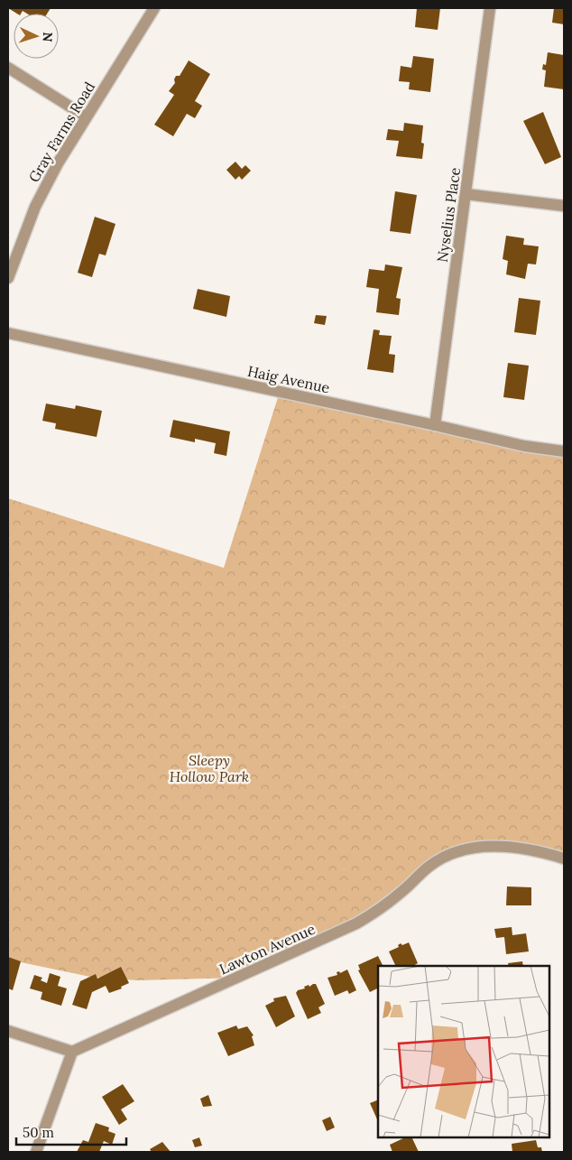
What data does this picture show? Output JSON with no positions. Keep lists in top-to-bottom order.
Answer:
{
  "streets": {
    "street": [
      "Gray Farms Road",
      "Nyselius Place",
      "Haig Avenue",
      "Lawton Avenue"
    ]
  },
  "crossings": [
    ["Nyselius Place", "Haig Avenue"]
  ],
  "parks": ["Sleepy Hollow Park"],
  "scale_bar": "50 m",
  "north": "right"
}
